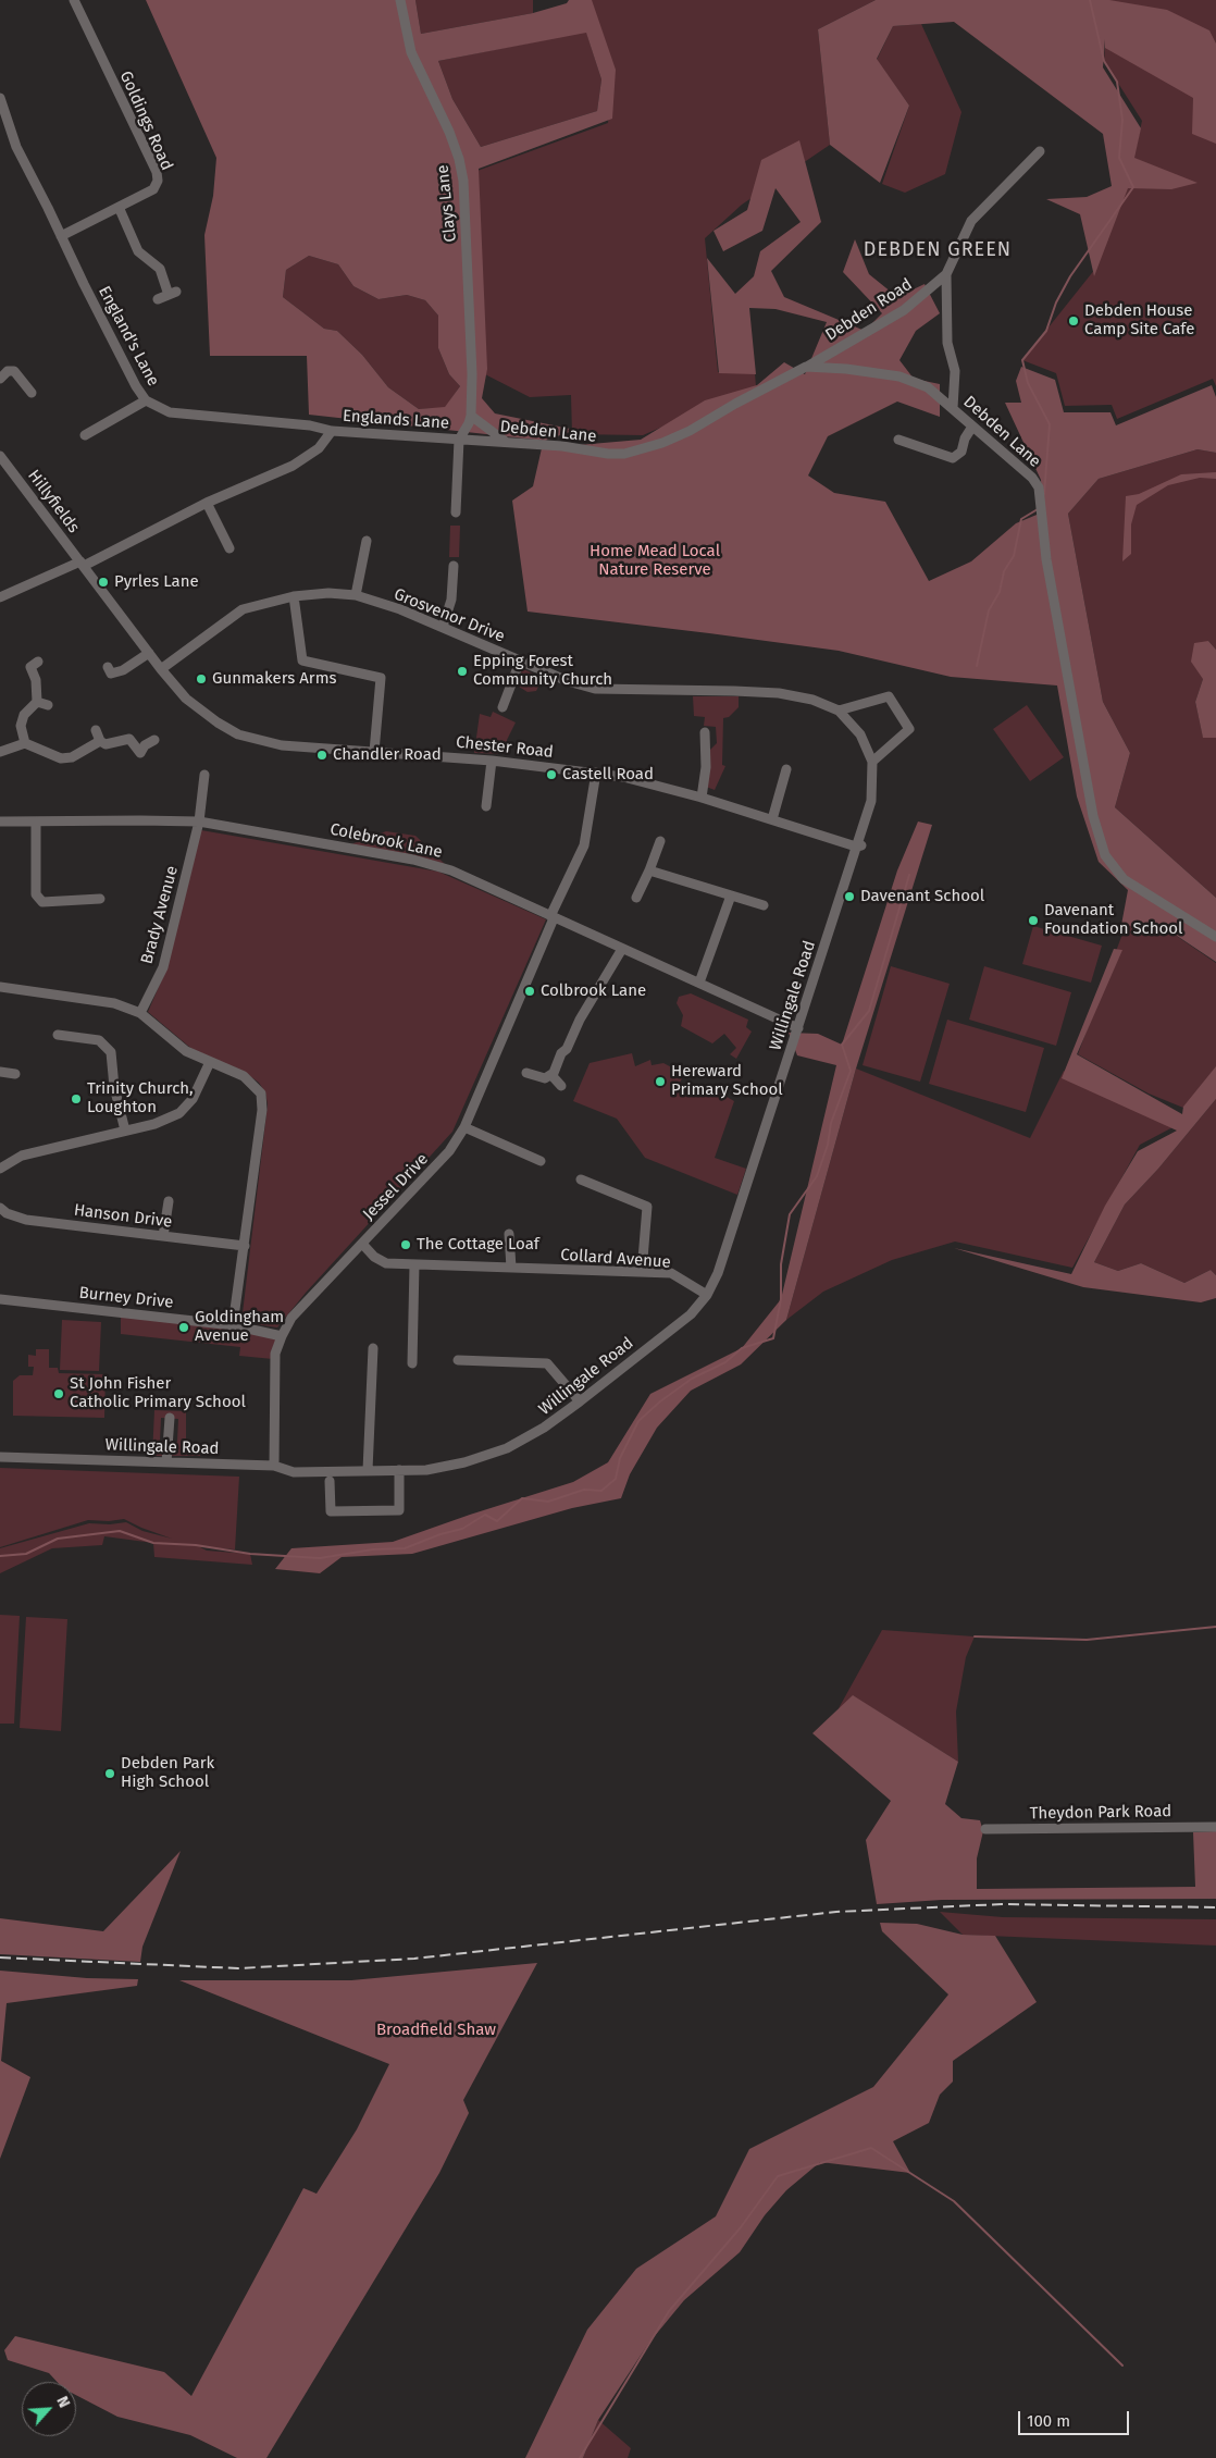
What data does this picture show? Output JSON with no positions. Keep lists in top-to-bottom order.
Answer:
{
  "streets": {
    "street": [
      "Goldings Road",
      "Clays Lane",
      "Debden Road",
      "England's Lane",
      "Englands Lane",
      "Debden Lane",
      "Hillyfields",
      "Grosvenor Drive",
      "Chester Road",
      "Colebrook Lane",
      "Brady Avenue",
      "Willingale Road",
      "Jessel Drive",
      "Hanson Drive",
      "Collard Avenue",
      "Burney Drive",
      "Theydon Park Road"
    ]
  },
  "crossings": [
    ["Goldings Road", "England's Lane"],
    ["Clays Lane", "Englands Lane"],
    ["Clays Lane", "Debden Lane"],
    ["Debden Road", "Debden Lane"],
    ["England's Lane", "Englands Lane"],
    ["Englands Lane", "Debden Lane"],
    ["Hillyfields", "Chester Road"],
    ["Grosvenor Drive", "Chester Road"],
    ["Grosvenor Drive", "Willingale Road"],
    ["Chester Road", "Willingale Road"],
    ["Colebrook Lane", "Brady Avenue"],
    ["Colebrook Lane", "Willingale Road"],
    ["Colebrook Lane", "Jessel Drive"],
    ["Willingale Road", "Jessel Drive"],
    ["Willingale Road", "Collard Avenue"],
    ["Jessel Drive", "Collard Avenue"],
    ["Jessel Drive", "Burney Drive"]
  ],
  "districts": ["DEBDEN GREEN"],
  "parks": ["Home Mead Local Nature Reserve", "Broadfield Shaw"],
  "places": [
    "Debden House Camp Site Cafe",
    "Pyrles Lane",
    "Epping Forest Community Church",
    "Gunmakers Arms",
    "Chandler Road",
    "Castell Road",
    "Davenant School",
    "Davenant Foundation School",
    "Colbrook Lane",
    "Hereward Primary School",
    "Trinity Church, Loughton",
    "The Cottage Loaf",
    "Goldingham Avenue",
    "St John Fisher Catholic Primary School",
    "Debden Park High School"
  ],
  "scale_bar": "100 m",
  "north": "top right"
}
